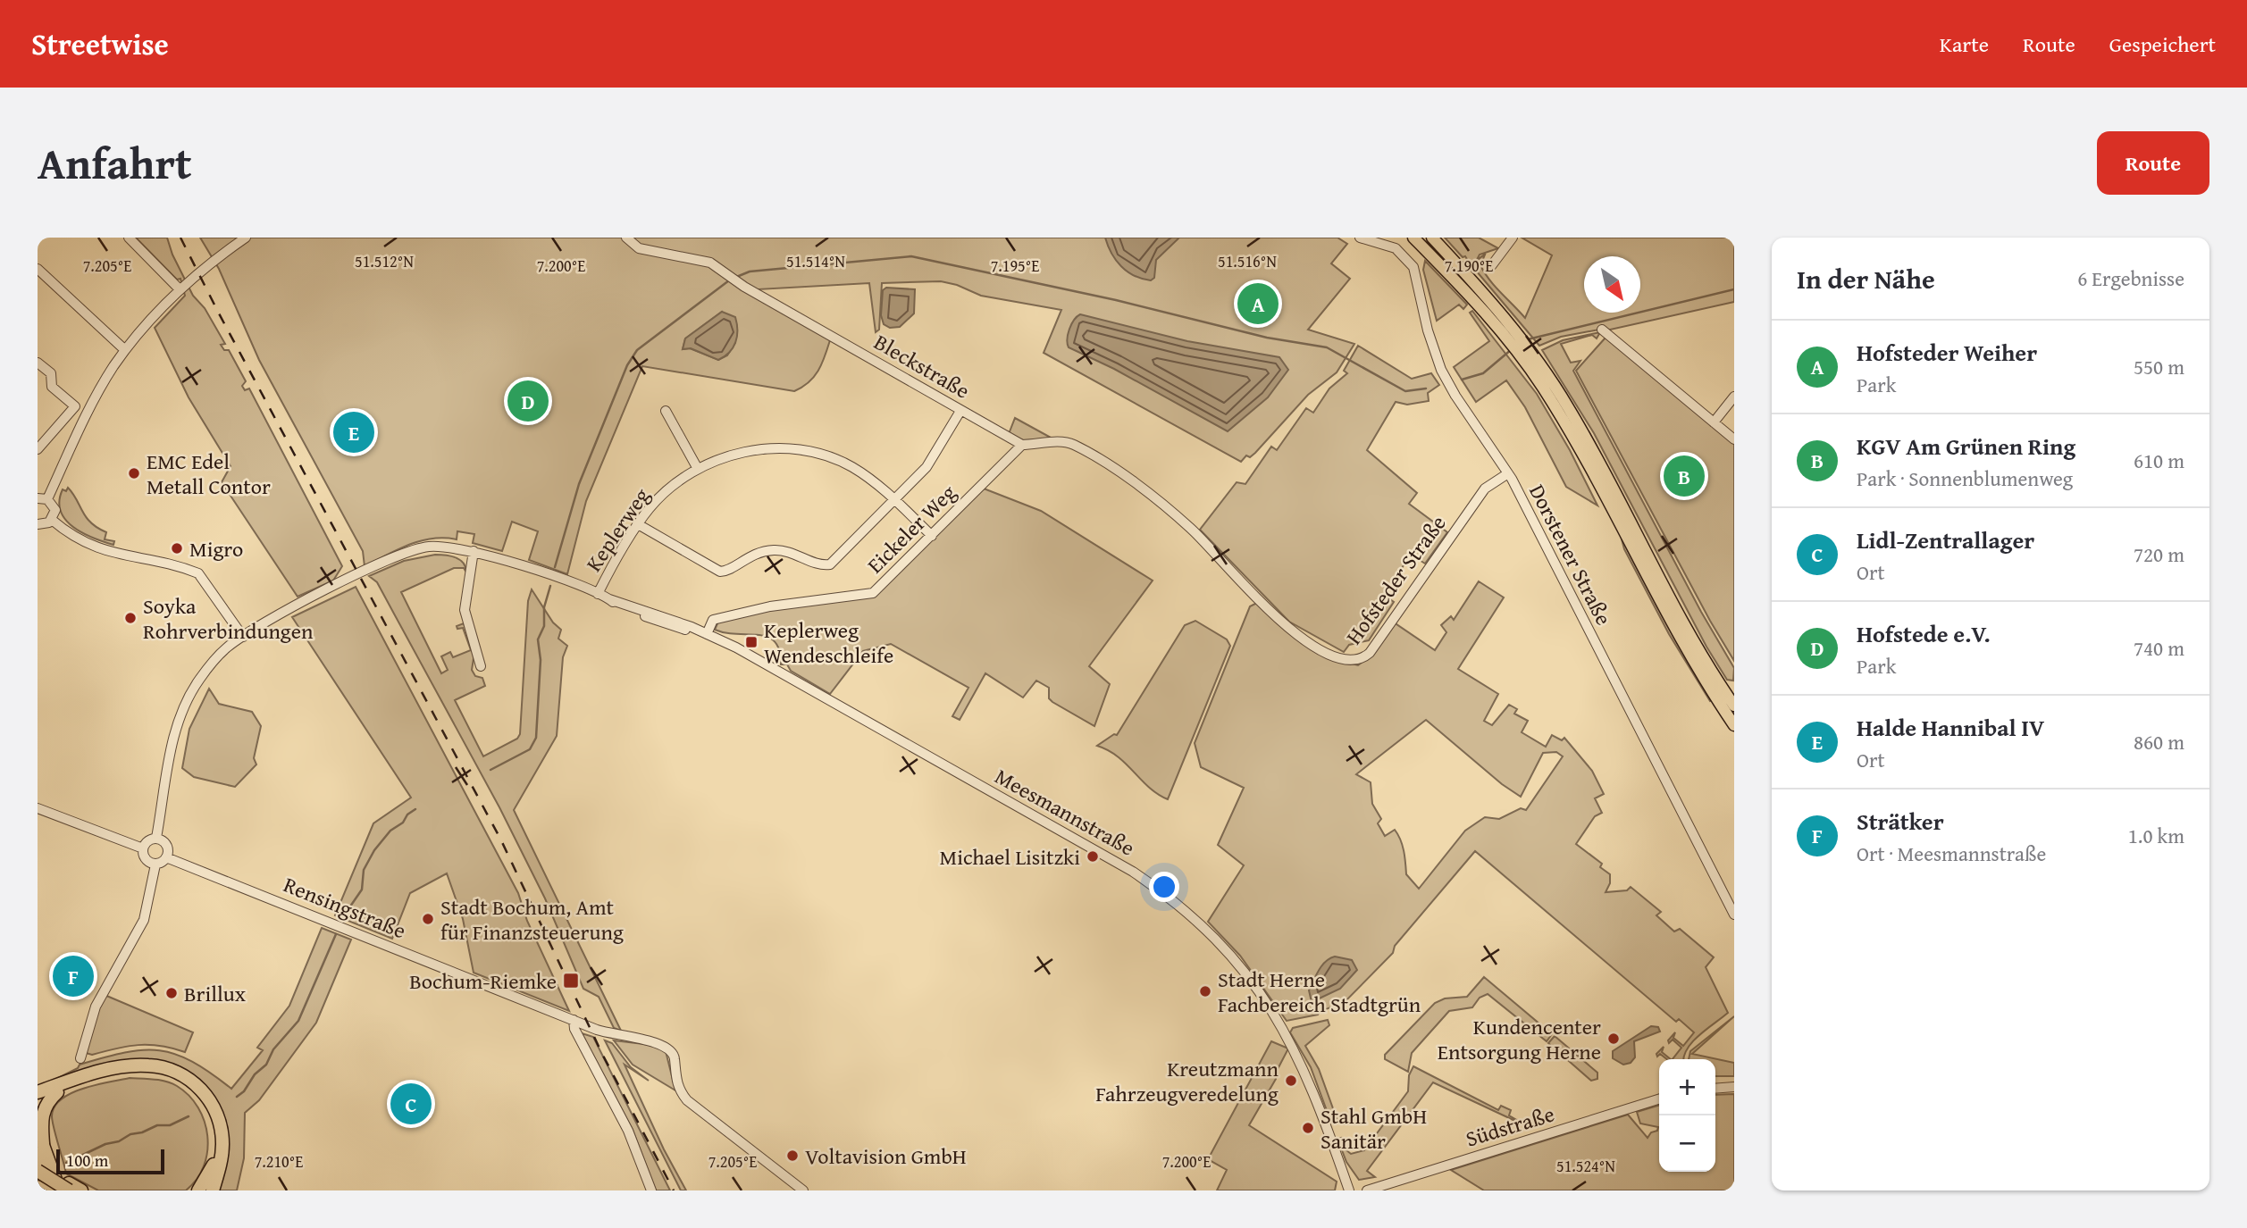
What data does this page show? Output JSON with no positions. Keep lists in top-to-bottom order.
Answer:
{
  "streets": {
    "street": [
      "Bleckstraße",
      "Eickeler Weg",
      "Keplerweg",
      "Dorstener Straße",
      "Hofsteder Straße",
      "Meesmannstraße",
      "Rensingstraße",
      "Südstraße"
    ]
  },
  "crossings": [
    ["Bleckstraße", "Eickeler Weg"],
    ["Bleckstraße", "Hofsteder Straße"],
    ["Eickeler Weg", "Keplerweg"],
    ["Eickeler Weg", "Meesmannstraße"],
    ["Keplerweg", "Meesmannstraße"],
    ["Dorstener Straße", "Hofsteder Straße"],
    ["Meesmannstraße", "Rensingstraße"]
  ],
  "places": {
    "other": [
      "EMC Edel Metall Contor",
      "Migro",
      "Soyka Rohrverbindungen",
      "Michael Lisitzki",
      "Stadt Bochum, Amt für Finanzsteuerung",
      "Stadt Herne Fachbereich Stadtgrün",
      "Brillux",
      "Kundencenter Entsorgung Herne",
      "Kreutzmann Fahrzeugveredelung",
      "Stahl GmbH Sanitär",
      "Voltavision GmbH"
    ],
    "transit": ["Keplerweg Wendeschleife", "Bochum-Riemke"]
  },
  "scale_bar": "100 m",
  "north": "bottom right",
  "page": {
    "header": "Streetwise",
    "nav": ["Karte", "Route", "Gespeichert"],
    "title": "Anfahrt",
    "buttons": "Route",
    "heading": ["In der Nähe", "6 Ergebnisse"],
    "pins": [
      "A",
      "D",
      "E",
      "B",
      "F",
      "C"
    ],
    "list": [
      {
        "mark": "A",
        "name": "Hofsteder Weiher",
        "note": "Park",
        "value": "550 m"
      },
      {
        "mark": "B",
        "name": "KGV Am Grünen Ring",
        "note": "Park · Sonnenblumenweg",
        "value": "610 m"
      },
      {
        "mark": "C",
        "name": "Lidl-Zentrallager",
        "note": "Ort",
        "value": "720 m"
      },
      {
        "mark": "D",
        "name": "Hofstede e.V.",
        "note": "Park",
        "value": "740 m"
      },
      {
        "mark": "E",
        "name": "Halde Hannibal IV",
        "note": "Ort",
        "value": "860 m"
      },
      {
        "mark": "F",
        "name": "Strätker",
        "note": "Ort · Meesmannstraße",
        "value": "1.0 km"
      }
    ],
    "map_buttons": ["+", "−"],
    "scale": "100 m"
  },
  "coordinates": [
    "51.512°N",
    "51.514°N",
    "51.516°N",
    "7.205°E",
    "7.200°E",
    "7.195°E",
    "7.190°E",
    "7.210°E",
    "51.524°N"
  ]
}
